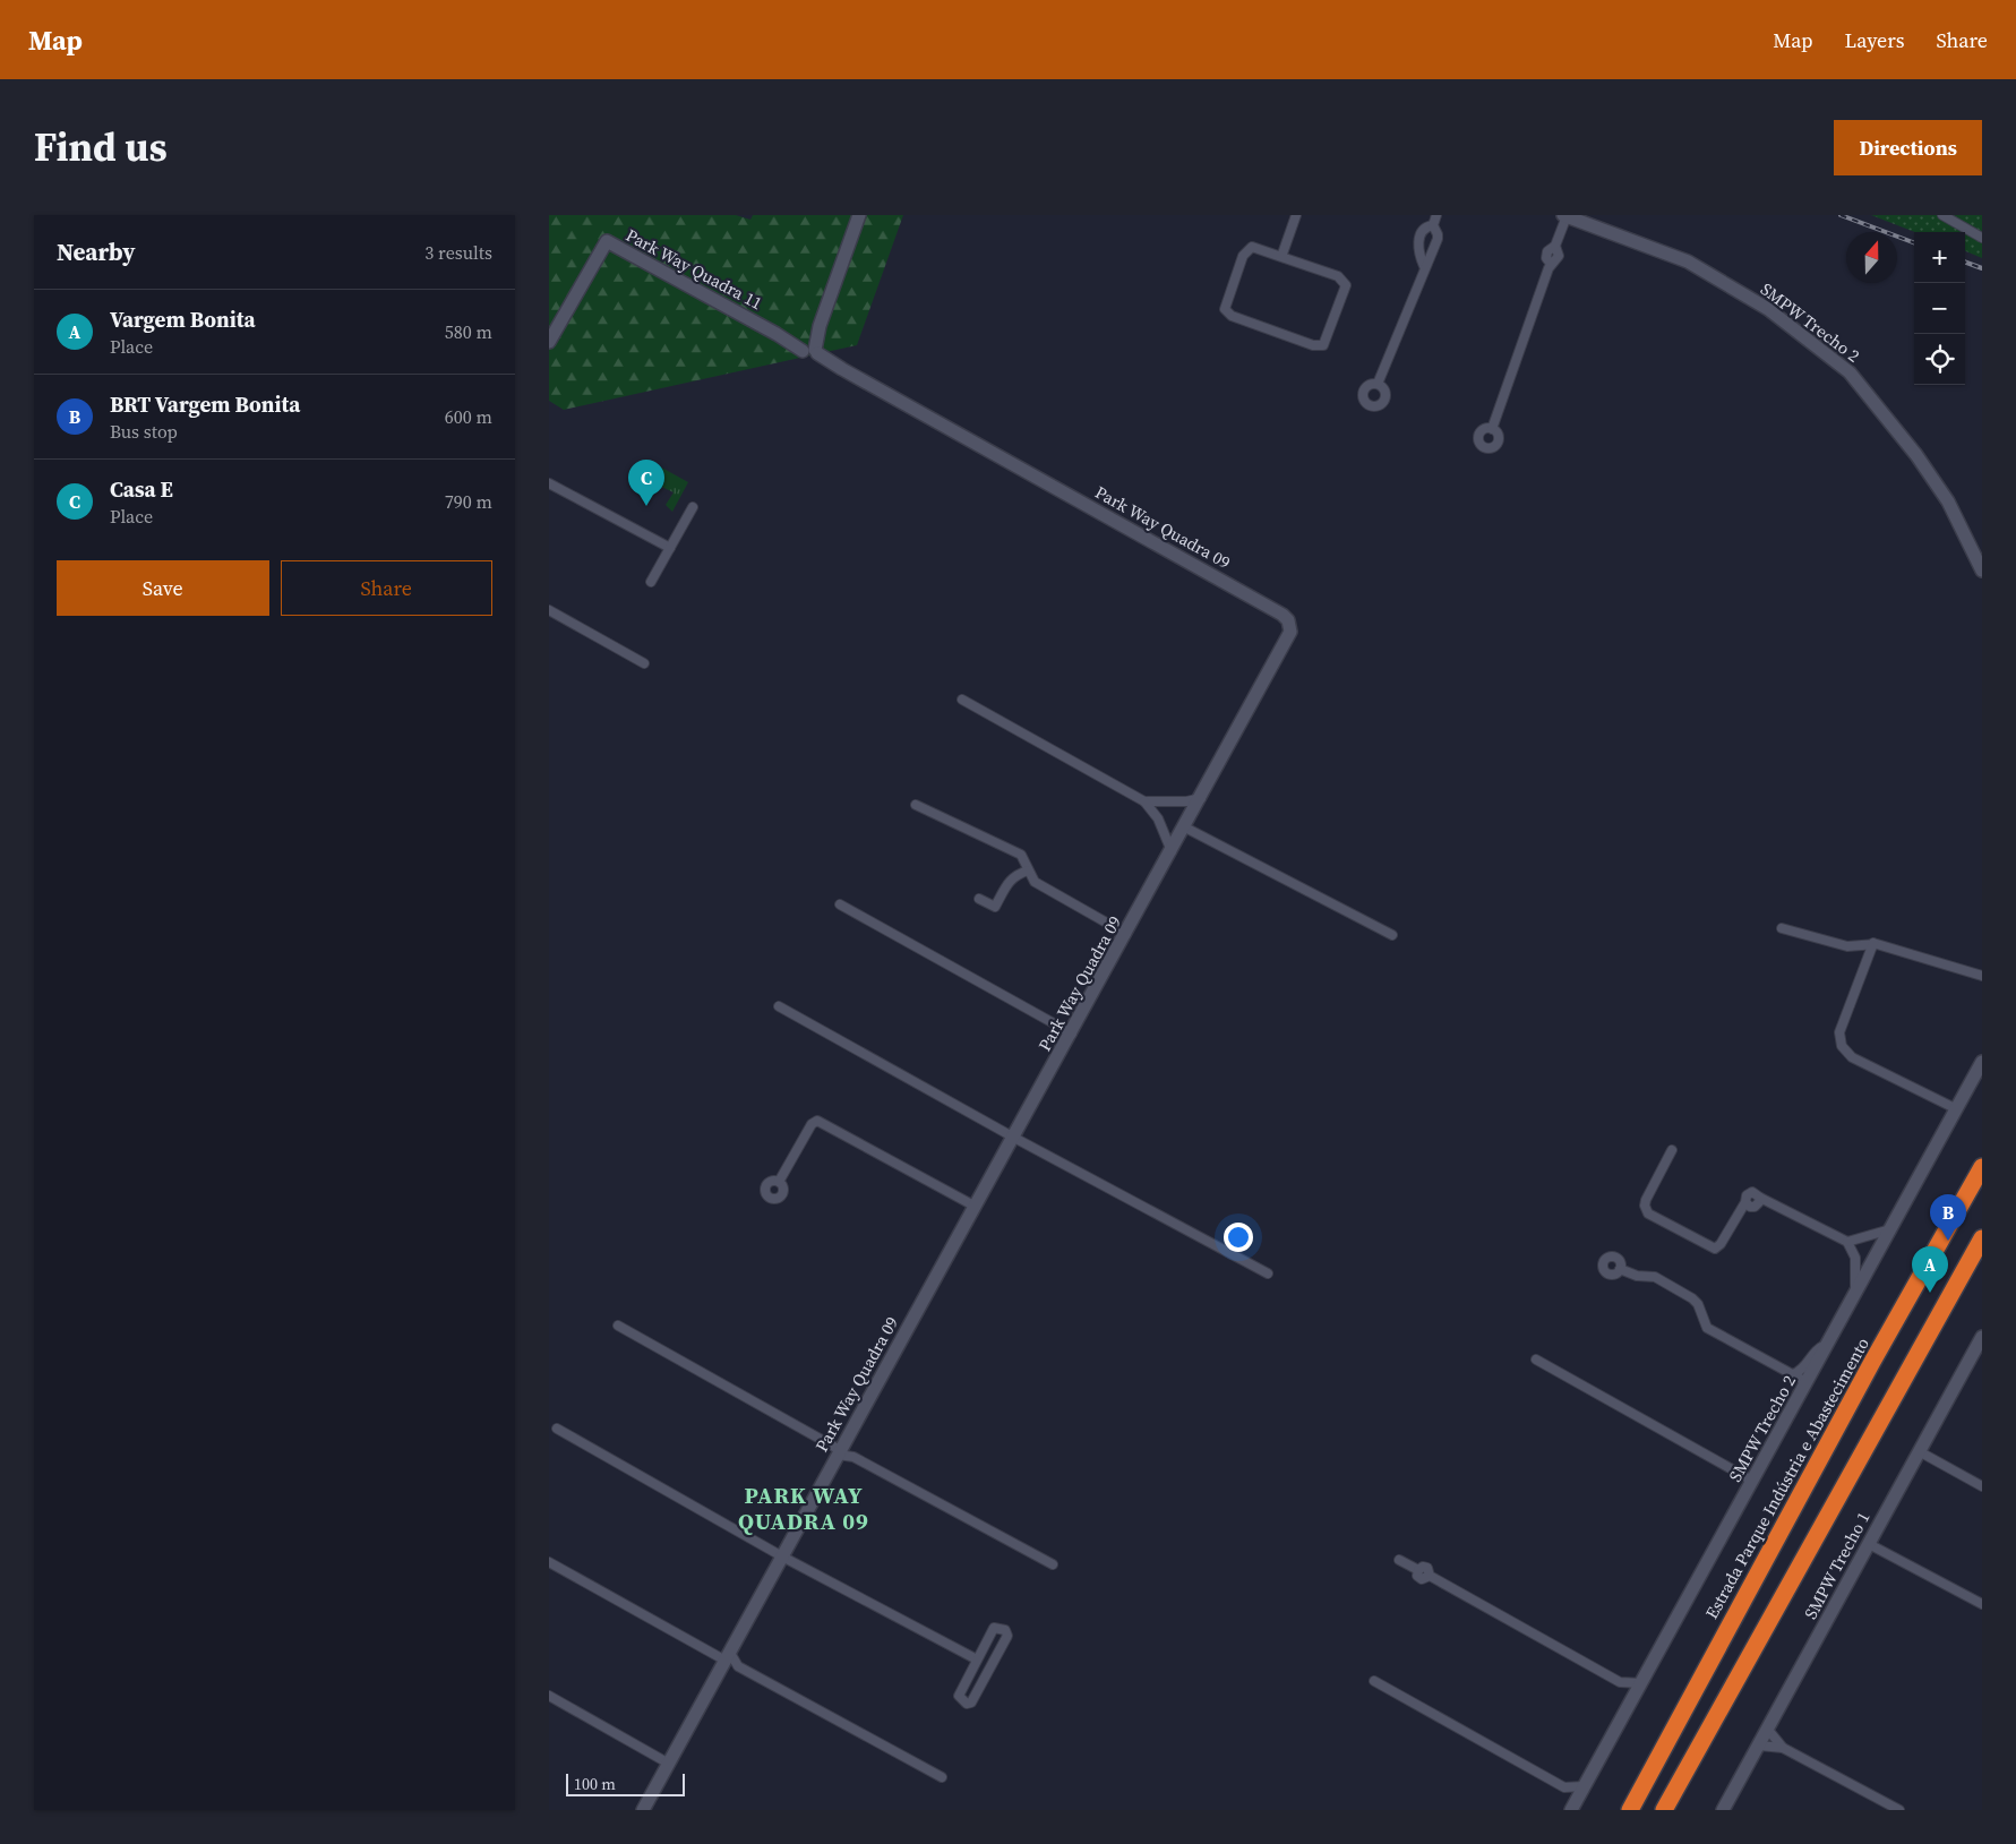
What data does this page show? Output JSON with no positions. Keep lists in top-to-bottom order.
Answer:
{
  "streets": {
    "highway": ["Estrada Parque Indústria e Abastecimento"],
    "street": [
      "Park Way Quadra 11",
      "SMPW Trecho 2",
      "Park Way Quadra 09",
      "SMPW Trecho 1"
    ]
  },
  "crossings": [
    ["Park Way Quadra 11", "Park Way Quadra 09"]
  ],
  "districts": ["PARK WAY QUADRA 09"],
  "scale_bar": "100 m",
  "north": "top",
  "page": {
    "header": "Map",
    "nav": ["Map", "Layers", "Share"],
    "title": "Find us",
    "buttons": [
      "Directions",
      ["Save", "Share"]
    ],
    "heading": ["Nearby", "3 results"],
    "map_buttons": ["+", "−"],
    "list": [
      {
        "mark": "A",
        "name": "Vargem Bonita",
        "note": "Place",
        "value": "580 m"
      },
      {
        "mark": "B",
        "name": "BRT Vargem Bonita",
        "note": "Bus stop",
        "value": "600 m"
      },
      {
        "mark": "C",
        "name": "Casa E",
        "note": "Place",
        "value": "790 m"
      }
    ],
    "pins": ["C", "B", "A"],
    "scale": "100 m"
  }
}
